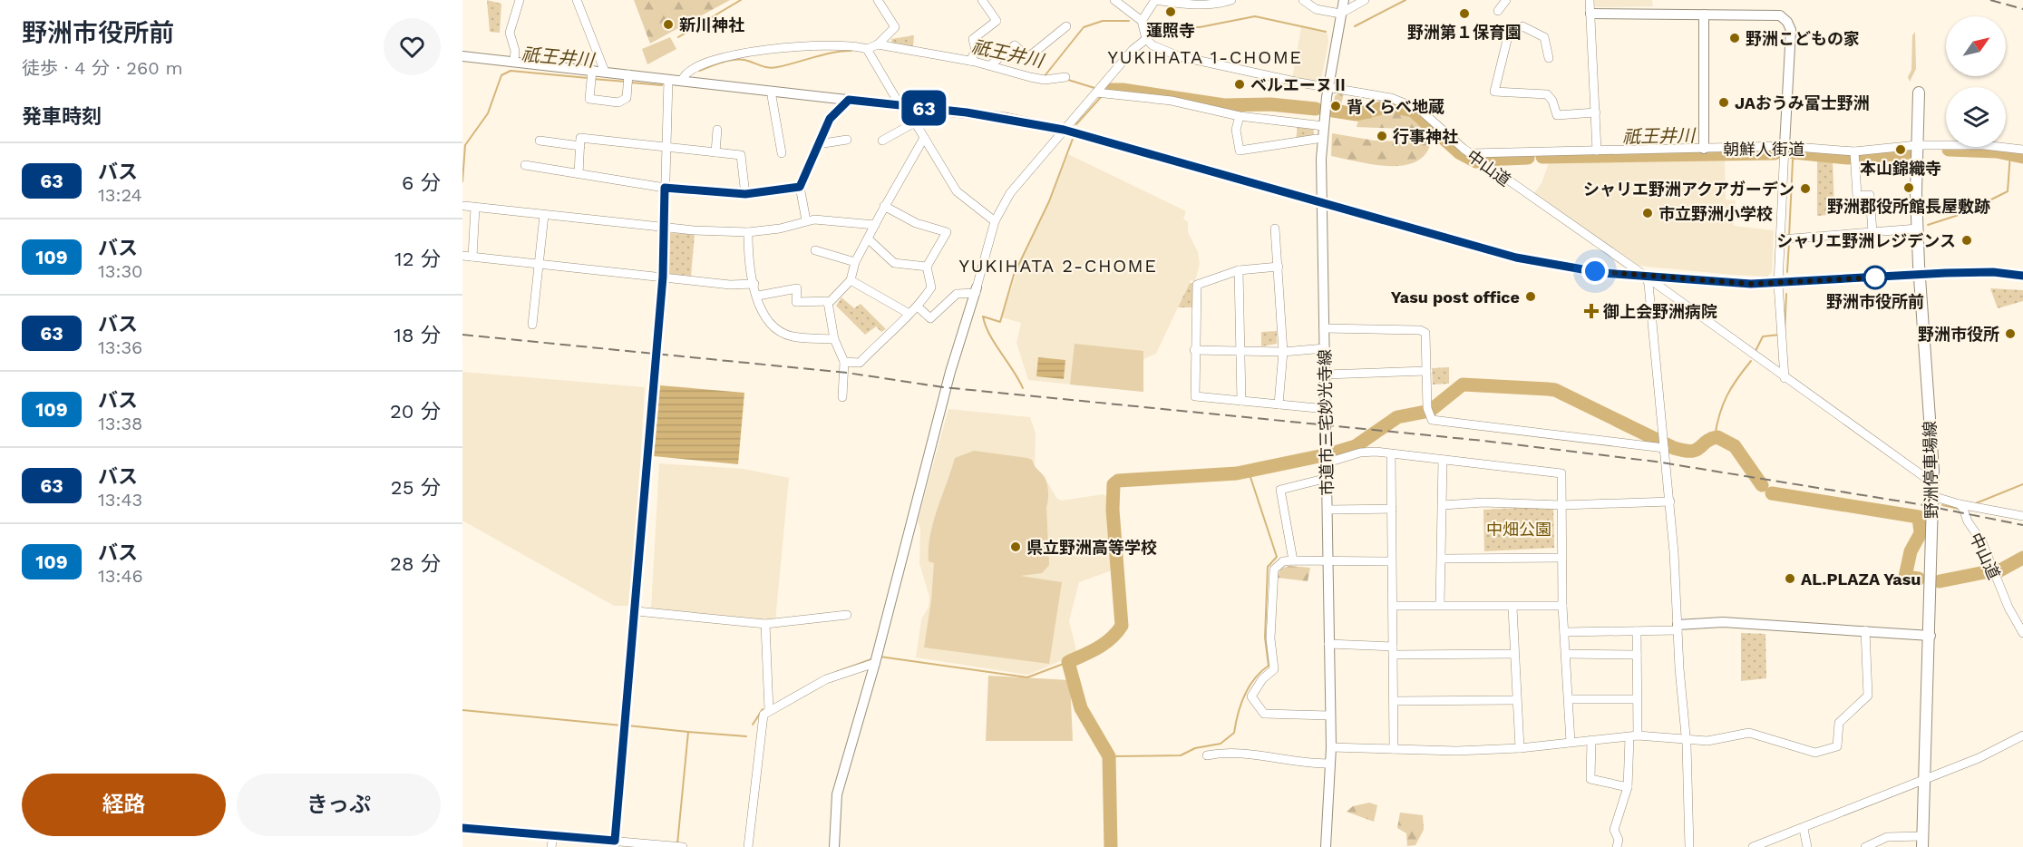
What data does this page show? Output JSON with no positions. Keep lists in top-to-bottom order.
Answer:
{
  "streets": {
    "main road": ["野洲停車場線"],
    "street": ["朝鮮人街道", "中山道", "市道市三宅妙光寺線"]
  },
  "crossings": [
    ["朝鮮人街道", "中山道"],
    ["朝鮮人街道", "野洲停車場線"],
    ["中山道", "市道市三宅妙光寺線"],
    ["中山道", "野洲停車場線"]
  ],
  "districts": ["YUKIHATA 1-CHOME", "YUKIHATA 2-CHOME"],
  "water": ["祇王井川"],
  "parks": ["中畑公園"],
  "places": {
    "other": [
      "蓮照寺",
      "野洲第１保育園",
      "新川神社",
      "野洲こどもの家",
      "ベルエーヌⅡ",
      "JAおうみ富士野洲",
      "背くらべ地蔵",
      "行事神社",
      "本山錦織寺",
      "野洲郡役所館長屋敷跡",
      "シャリエ野洲アクアガーデン",
      "市立野洲小学校",
      "シャリエ野洲レジデンス",
      "野洲市役所前",
      "Yasu post office",
      "野洲市役所",
      "県立野洲高等学校",
      "AL.PLAZA Yasu"
    ],
    "health": ["御上会野洲病院"]
  },
  "lines": ["bus line 63"],
  "north": "top right",
  "page": {
    "heading": [
      ["野洲市役所前", "徒歩 · 4 分 · 260 m"],
      "発車時刻"
    ],
    "on_map": "63",
    "list": [
      {
        "mark": "63",
        "name": "バス",
        "note": "13:24",
        "value": "6 分"
      },
      {
        "mark": "109",
        "name": "バス",
        "note": "13:30",
        "value": "12 分"
      },
      {
        "mark": "63",
        "name": "バス",
        "note": "13:36",
        "value": "18 分"
      },
      {
        "mark": "109",
        "name": "バス",
        "note": "13:38",
        "value": "20 分"
      },
      {
        "mark": "63",
        "name": "バス",
        "note": "13:43",
        "value": "25 分"
      },
      {
        "mark": "109",
        "name": "バス",
        "note": "13:46",
        "value": "28 分"
      }
    ],
    "buttons": ["経路", "きっぷ"]
  }
}
